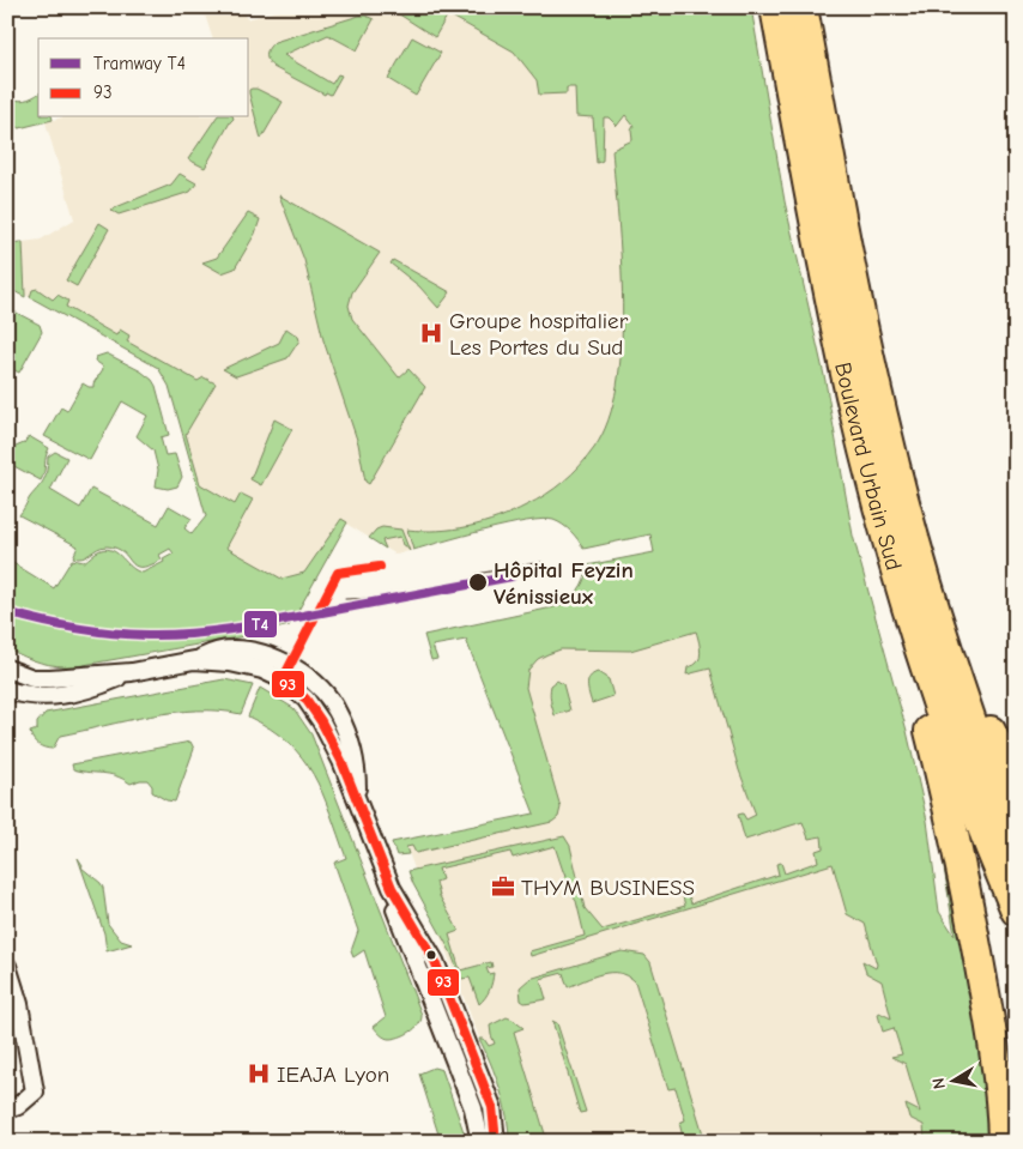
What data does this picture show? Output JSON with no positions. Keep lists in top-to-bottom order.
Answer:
{
  "streets": {
    "highway": ["Boulevard Urbain Sud"]
  },
  "places": {
    "hospital": ["Groupe hospitalier Les Portes du Sud", "IEAJA Lyon"],
    "other": ["Hôpital Feyzin Vénissieux"],
    "office": ["THYM BUSINESS"]
  },
  "lines": ["transit line 93", "tram line T4"],
  "legend": ["Tramway T4", "93"],
  "north": "left"
}
